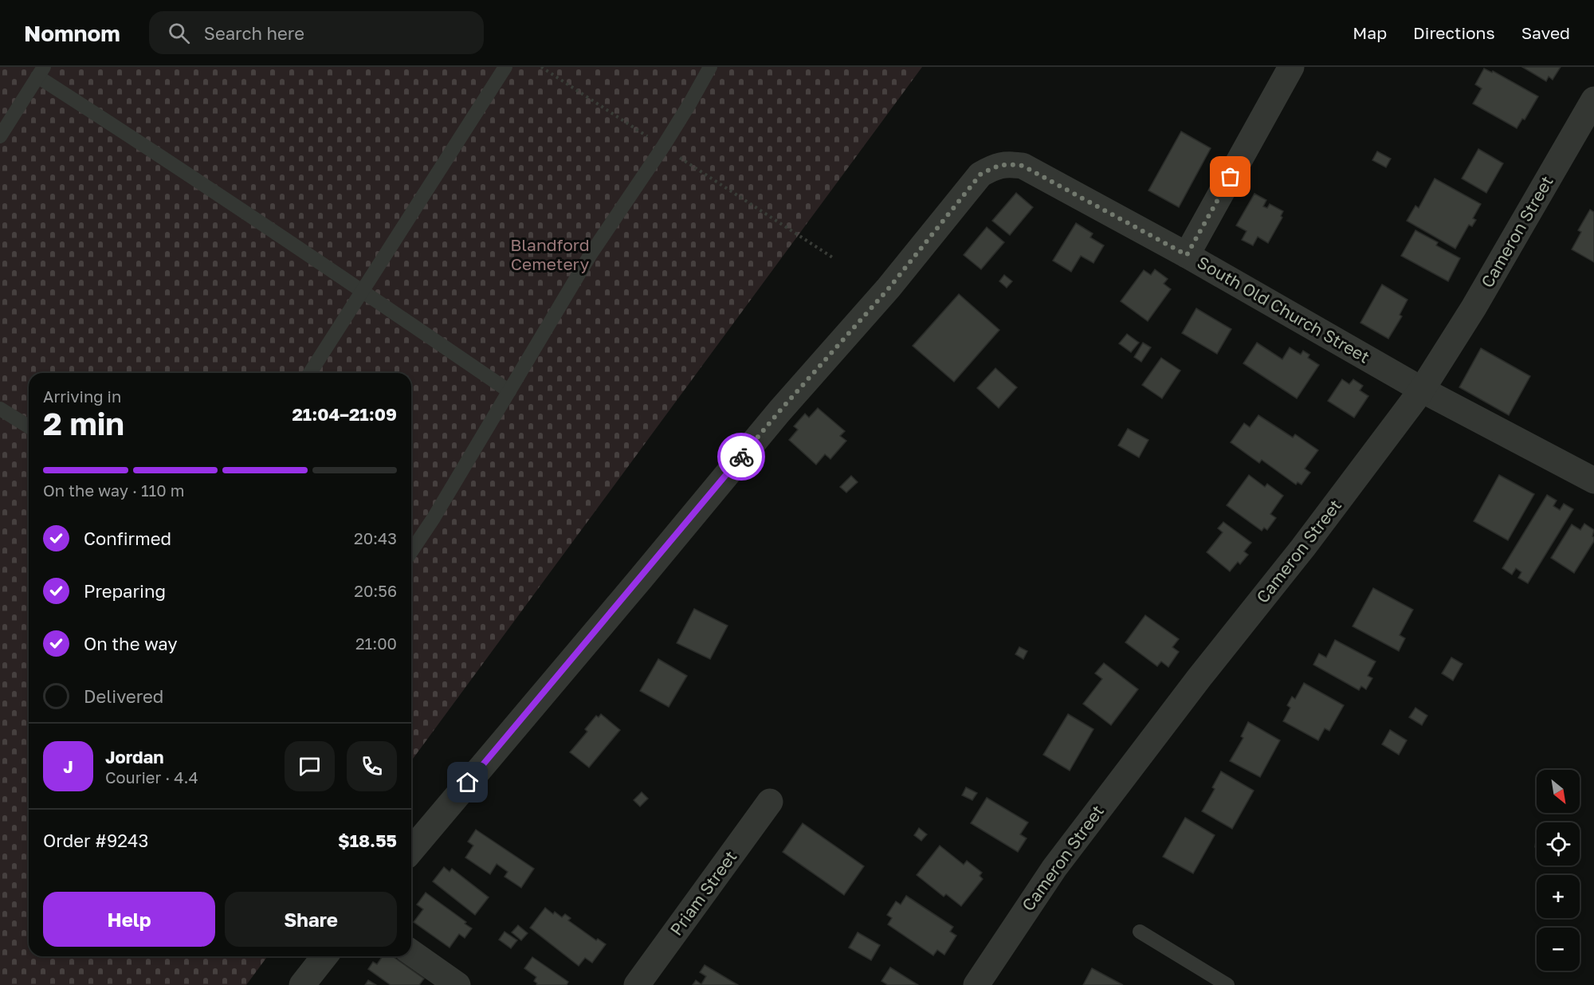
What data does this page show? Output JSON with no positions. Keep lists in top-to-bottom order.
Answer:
{
  "streets": {
    "street": ["Cameron Street", "South Old Church Street", "Priam Street"]
  },
  "crossings": [
    ["Cameron Street", "South Old Church Street"]
  ],
  "parks": ["Blandford Cemetery"],
  "north": "bottom right",
  "page": {
    "header": "Nomnom",
    "search": "Search here",
    "nav": ["Map", "Directions", "Saved"],
    "heading": ["2 min", "Arriving in", "21:04–21:09"],
    "panel": [
      "Jordan",
      "Courier · 4.4",
      "Order #9243",
      "$18.55"
    ],
    "bar": "On the way · 110 m",
    "list": [
      ["Confirmed", "20:43"],
      ["Preparing", "20:56"],
      ["On the way", "21:00"],
      "Delivered"
    ],
    "round": "J",
    "map_buttons": ["+", "−"],
    "buttons": ["Help", "Share"]
  }
}
